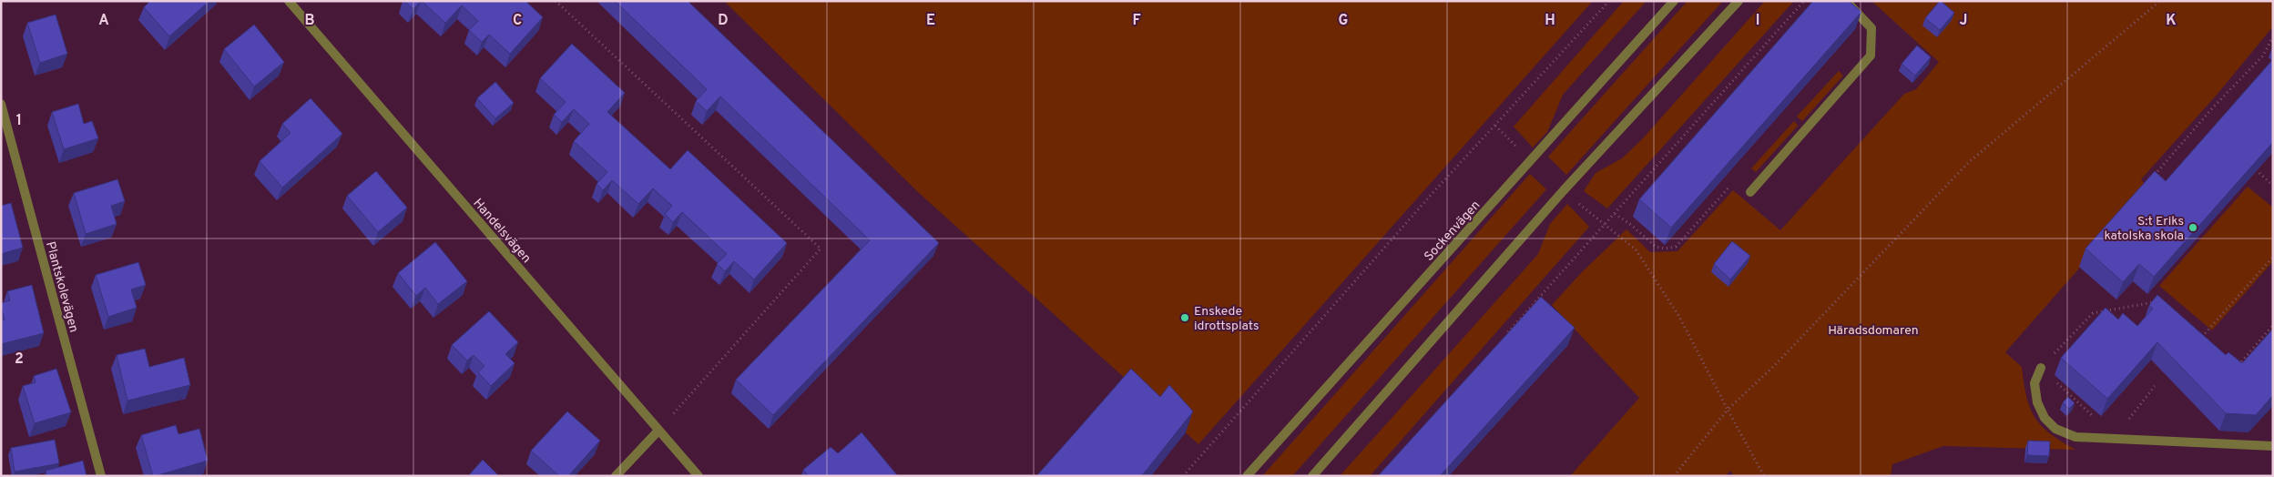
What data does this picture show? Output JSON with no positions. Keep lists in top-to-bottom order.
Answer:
{
  "streets": {
    "street": ["Handelsvägen", "Sockenvägen", "Plantskolevägen"]
  },
  "parks": ["Häradsdomaren"],
  "places": ["S:t Eriks katolska skola", "Enskede idrottsplats"],
  "grid": {
    "columns": [
      "A",
      "B",
      "C",
      "D",
      "E",
      "F",
      "G",
      "H",
      "I",
      "J",
      "K"
    ],
    "rows": ["1", "2"]
  }
}
